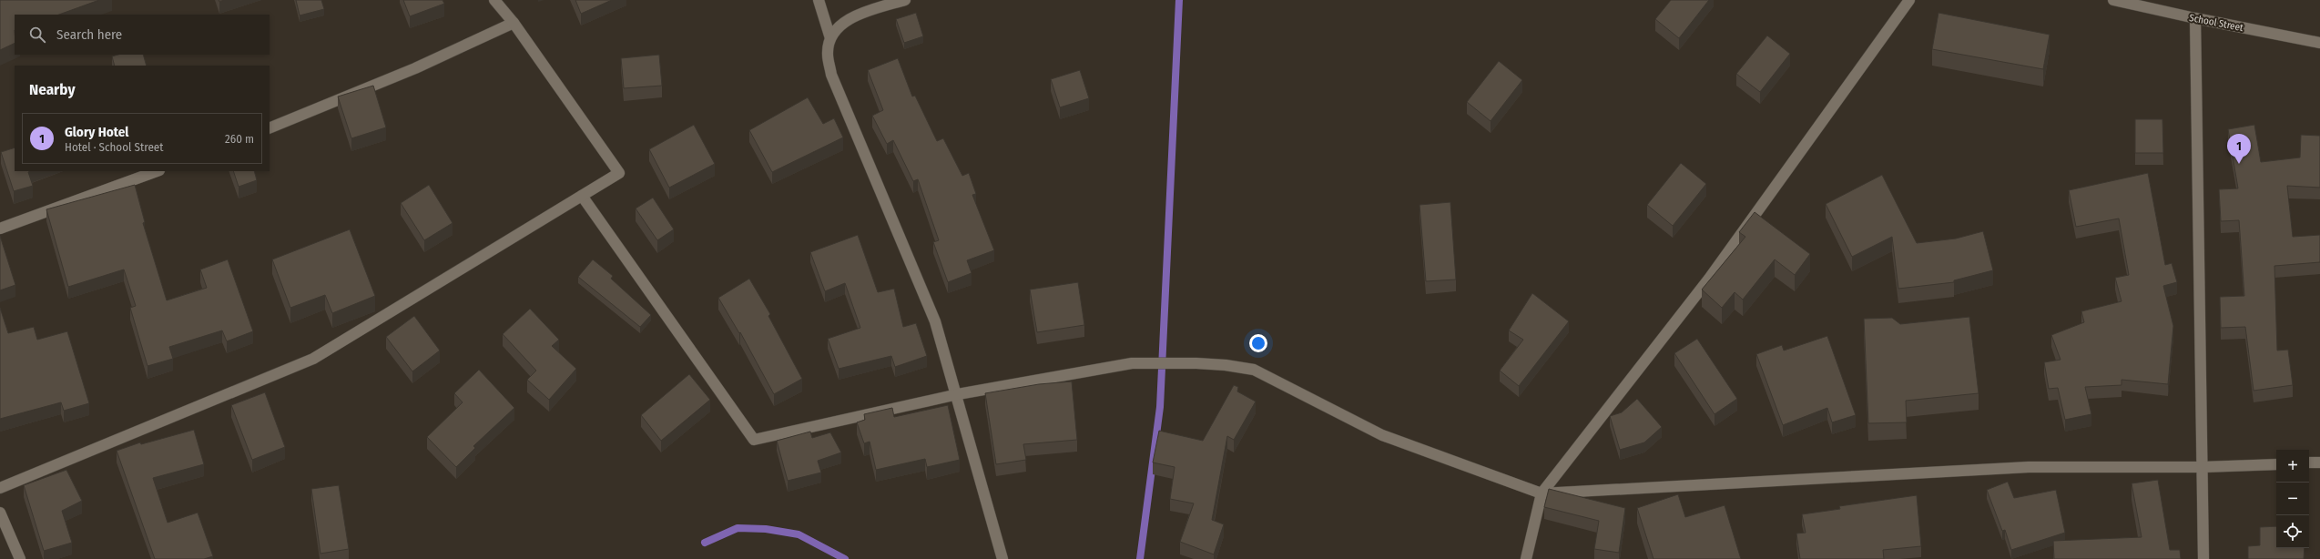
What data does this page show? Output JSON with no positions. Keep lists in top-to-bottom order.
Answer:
{
  "streets": {
    "street": ["School Street"]
  },
  "page": {
    "search": "Search here",
    "heading": "Nearby",
    "list": [
      {
        "mark": "1",
        "name": "Glory Hotel",
        "note": "Hotel · School Street",
        "value": "260 m"
      }
    ],
    "pins": "1",
    "map_buttons": ["+", "−"]
  }
}
